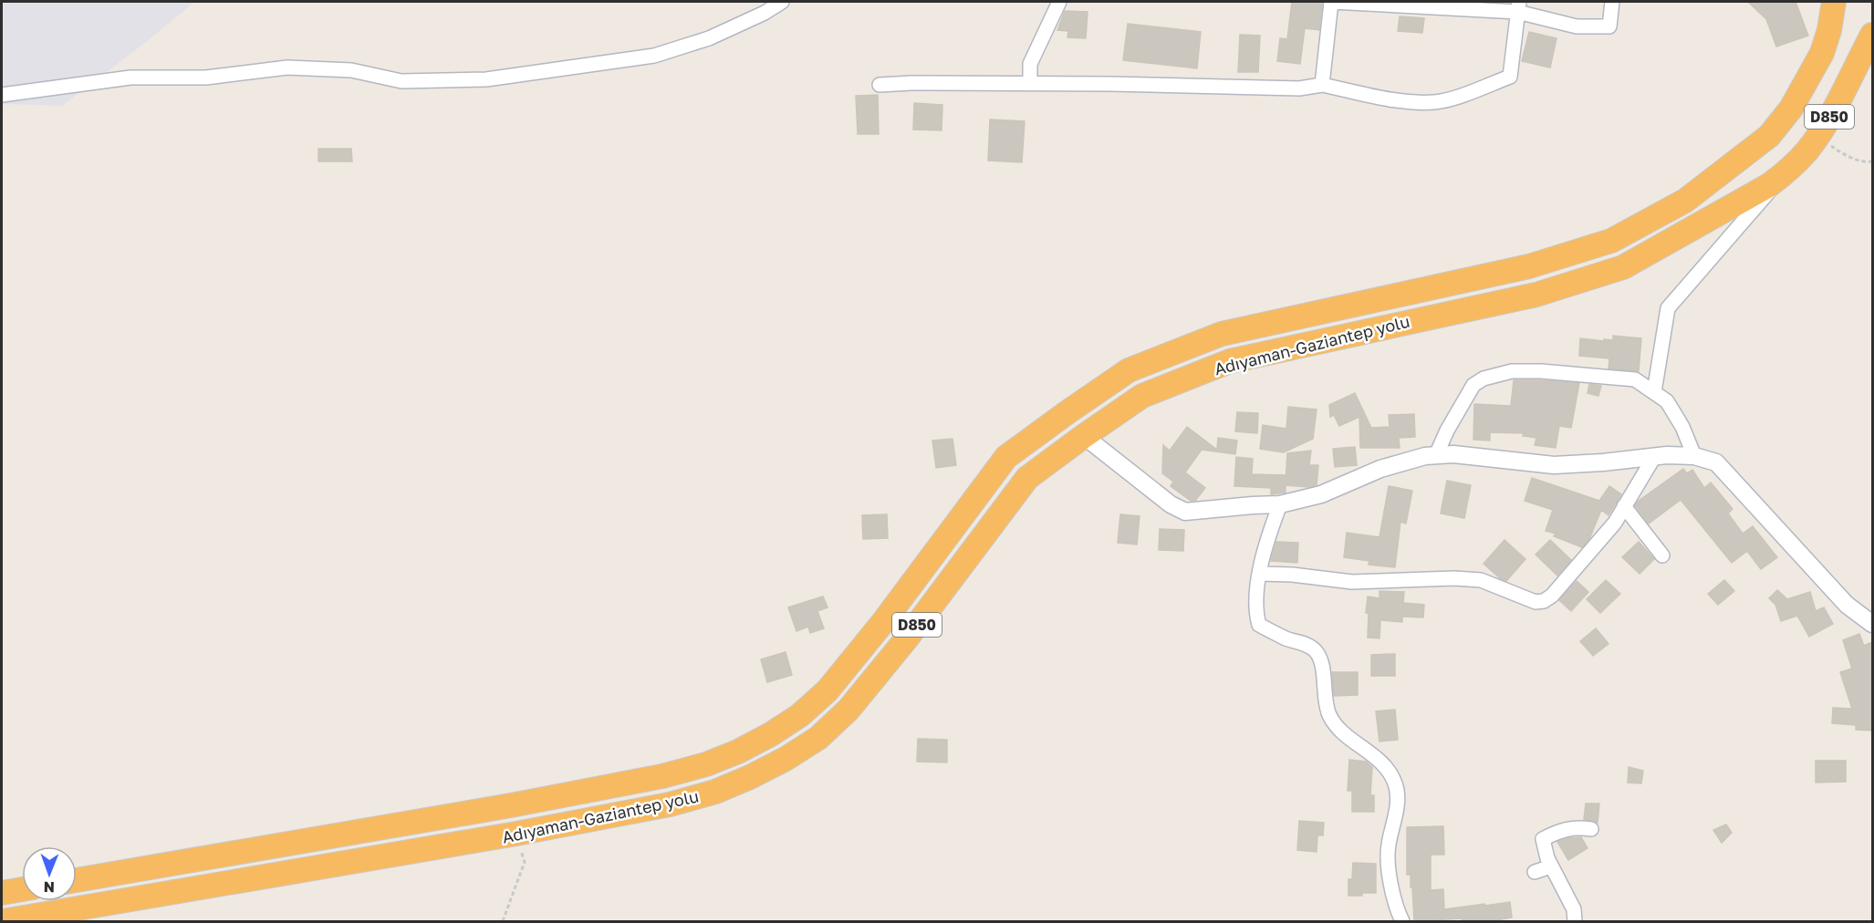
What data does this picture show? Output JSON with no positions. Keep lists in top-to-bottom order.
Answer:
{
  "streets": {
    "highway": ["D850", "Adıyaman-Gaziantep yolu"]
  },
  "north": "bottom"
}
